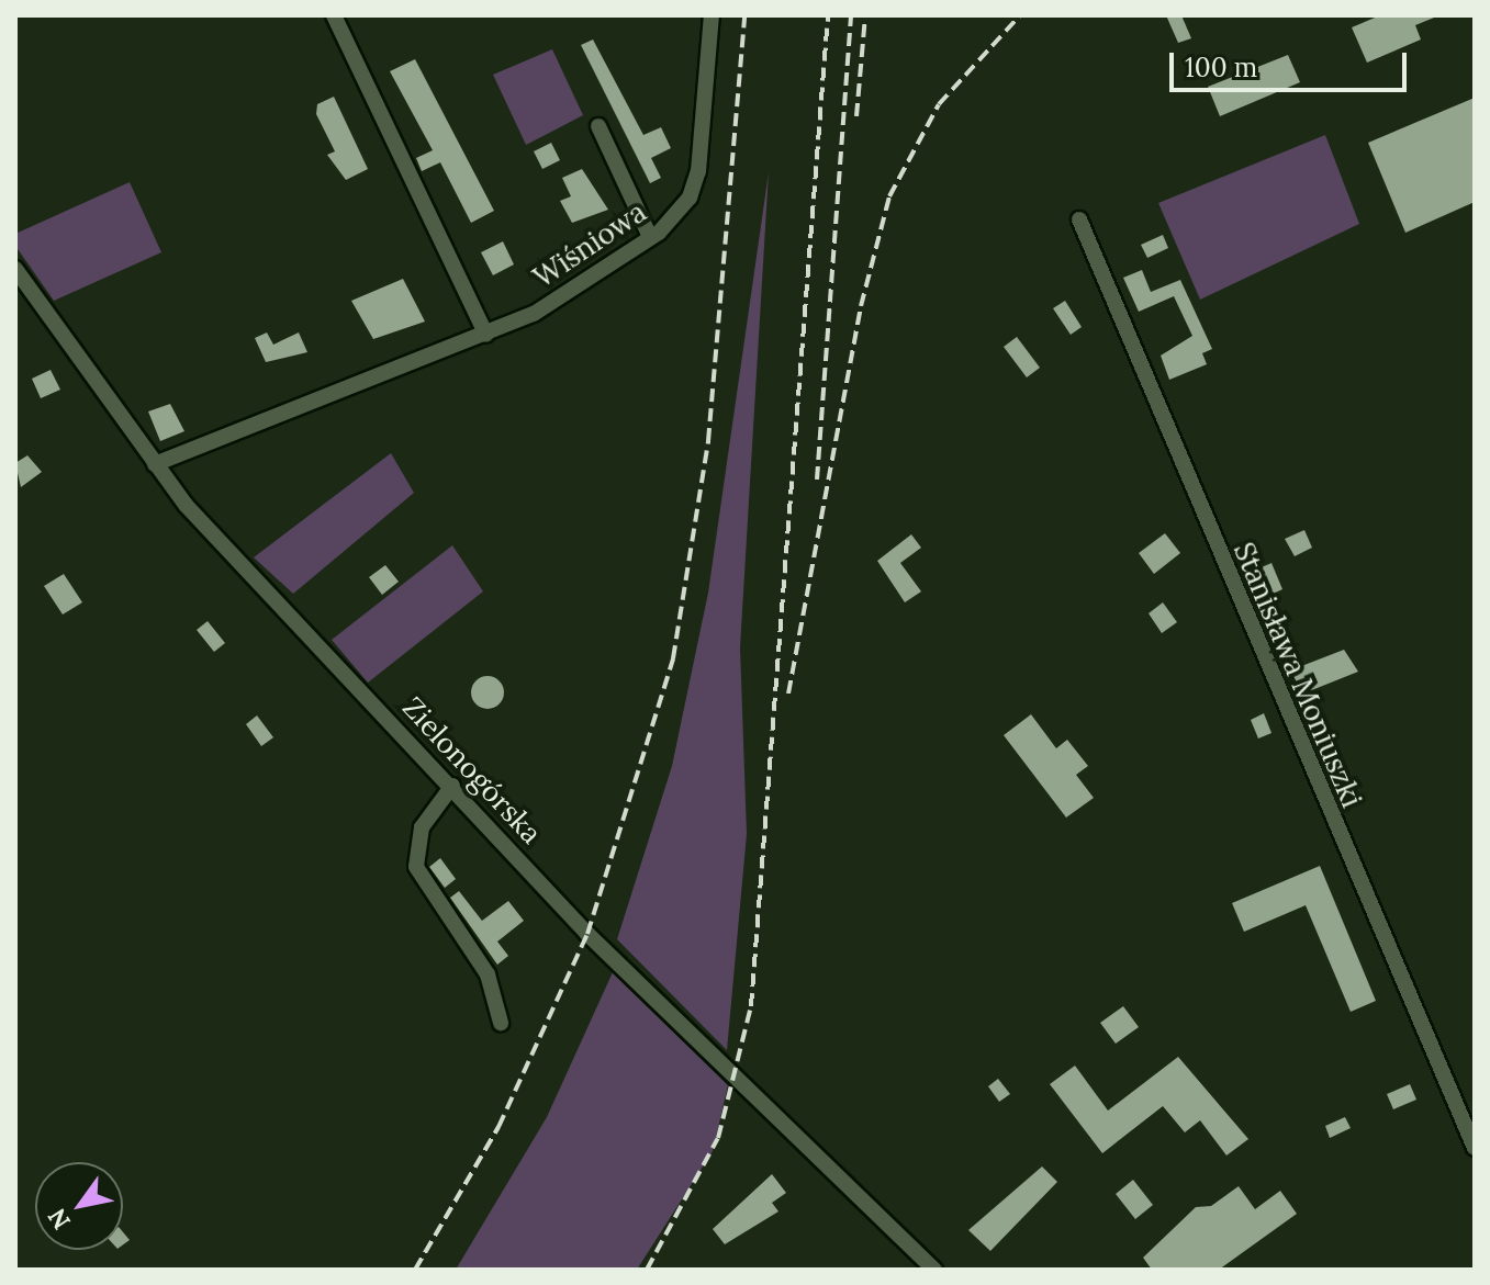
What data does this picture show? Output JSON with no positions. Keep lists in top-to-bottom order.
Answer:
{
  "streets": {
    "street": ["Wiśniowa", "Stanisława Moniuszki", "Zielonogórska"]
  },
  "crossings": [
    ["Wiśniowa", "Zielonogórska"]
  ],
  "scale_bar": "100 m",
  "north": "bottom left"
}
